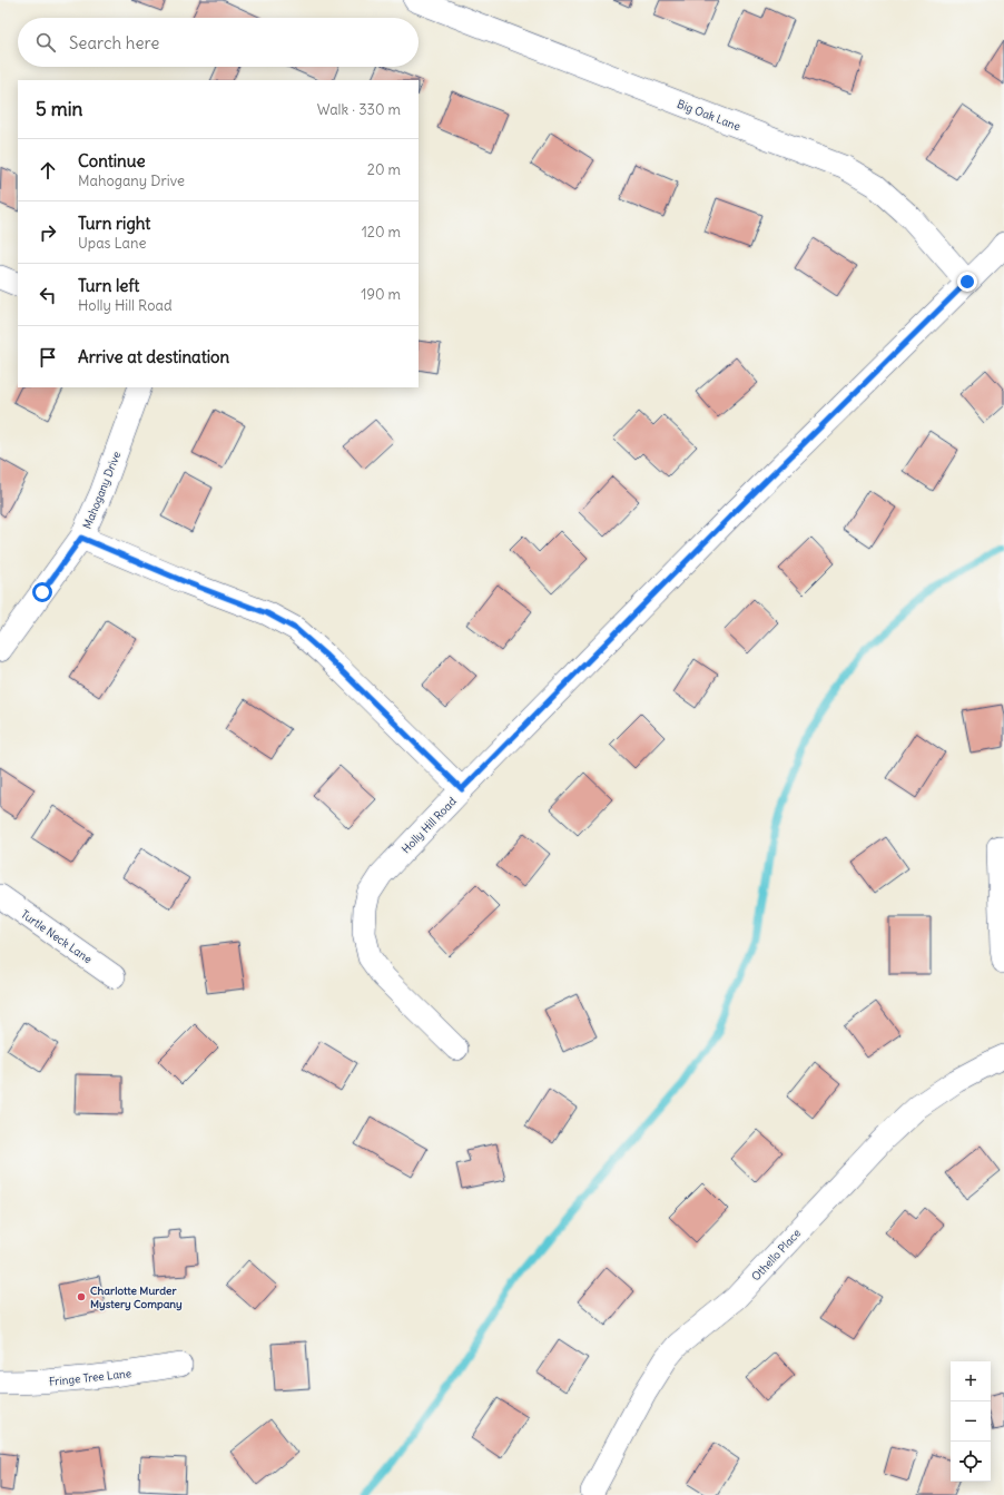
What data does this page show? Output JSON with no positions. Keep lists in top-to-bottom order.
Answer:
{
  "streets": {
    "street": [
      "Big Oak Lane",
      "Mahogany Drive",
      "Holly Hill Road",
      "Turtle Neck Lane",
      "Othello Place",
      "Fringe Tree Lane"
    ]
  },
  "crossings": [
    ["Big Oak Lane", "Holly Hill Road"]
  ],
  "places": ["Charlotte Murder Mystery Company"],
  "page": {
    "search": "Search here",
    "heading": ["5 min", "Walk · 330 m"],
    "list": [
      ["Continue", "Mahogany Drive", "20 m"],
      ["Turn right", "Upas Lane", "120 m"],
      ["Turn left", "Holly Hill Road", "190 m"],
      "Arrive at destination"
    ],
    "map_buttons": ["+", "−"]
  }
}
